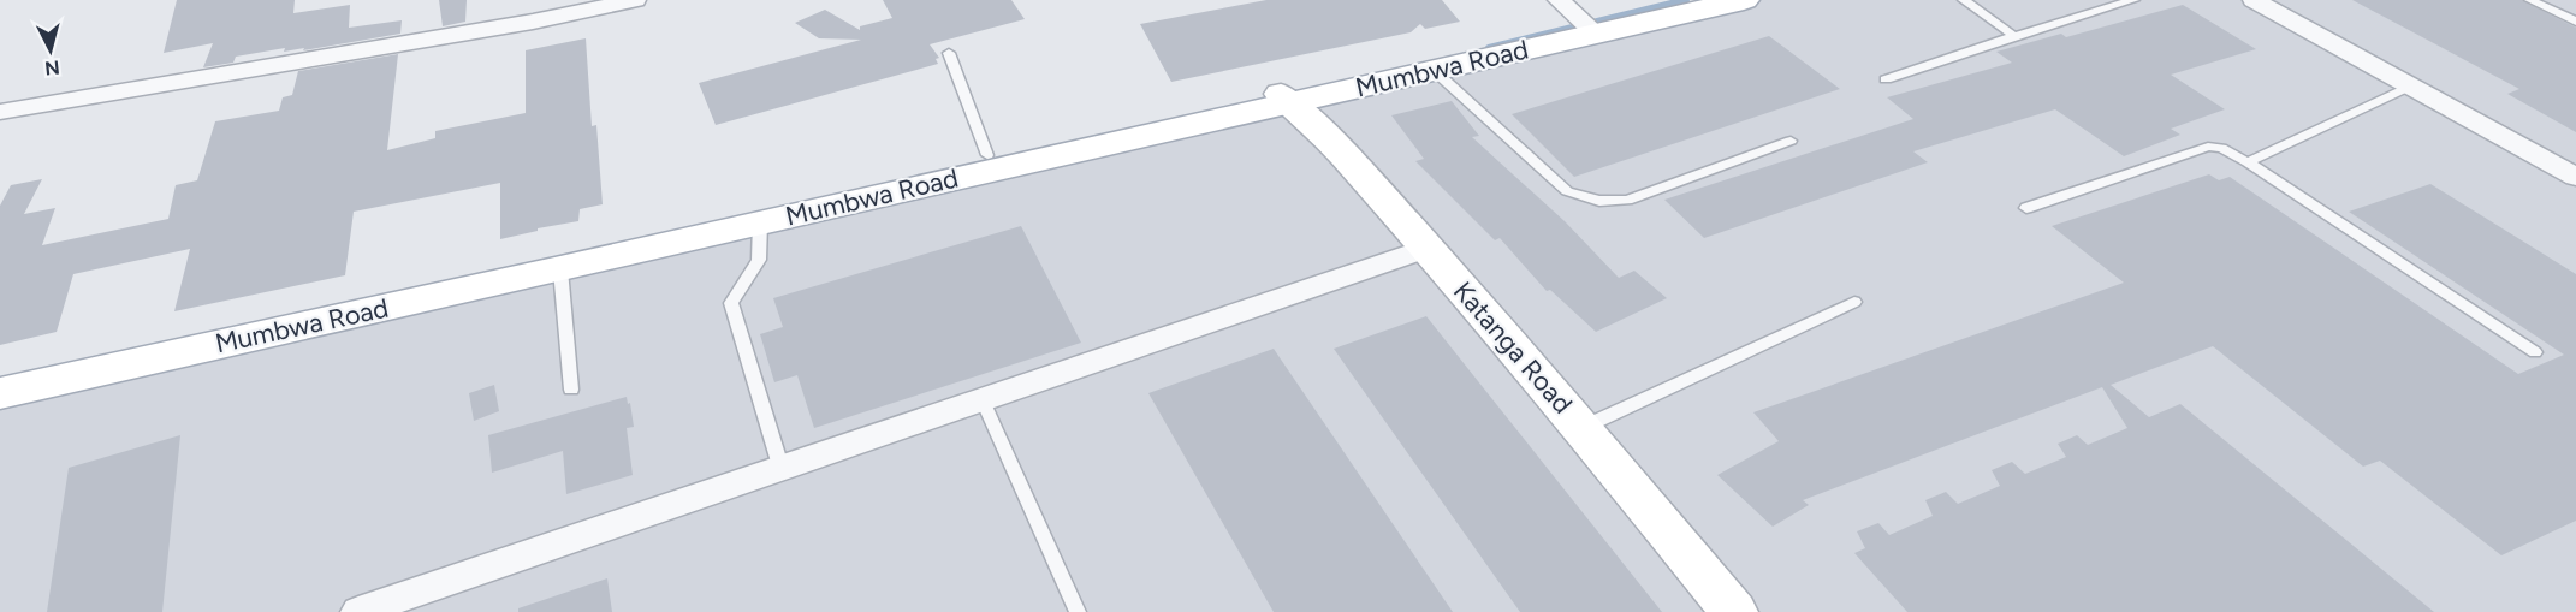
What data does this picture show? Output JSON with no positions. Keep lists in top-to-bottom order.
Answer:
{
  "streets": {
    "main road": ["Mumbwa Road", "Katanga Road"]
  },
  "crossings": [
    ["Mumbwa Road", "Katanga Road"]
  ],
  "north": "bottom"
}
